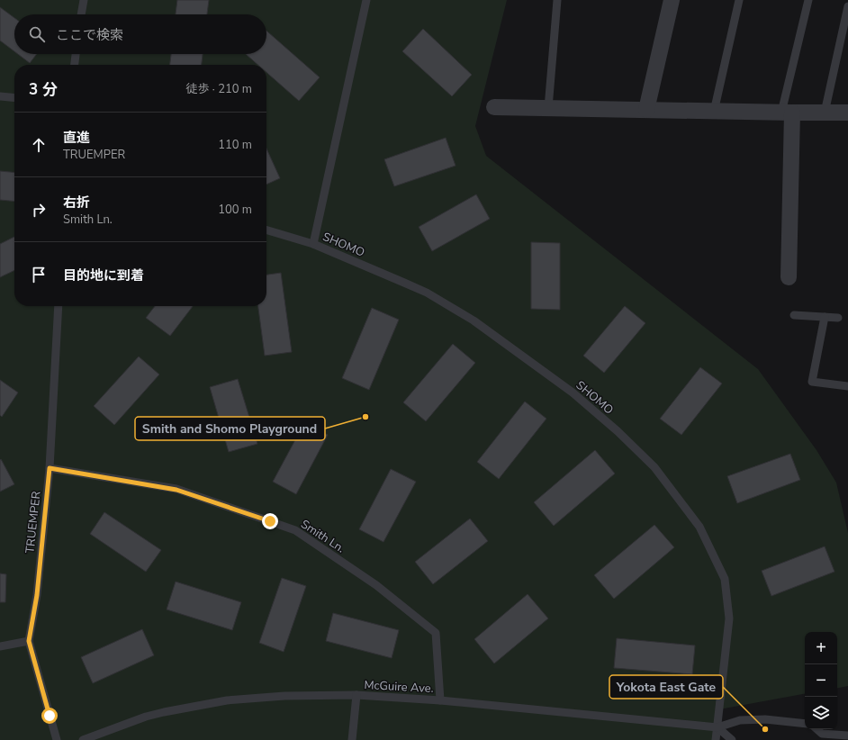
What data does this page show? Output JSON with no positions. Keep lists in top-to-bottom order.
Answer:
{
  "streets": {
    "lane": [
      "SHOMO",
      "TRUEMPER",
      "Smith Ln.",
      "McGuire Ave."
    ]
  },
  "crossings": [
    ["SHOMO", "McGuire Ave."],
    ["TRUEMPER", "Smith Ln."],
    ["Smith Ln.", "McGuire Ave."]
  ],
  "places": ["Smith and Shomo Playground", "Yokota East Gate"],
  "page": {
    "search": "ここで検索",
    "heading": ["3 分", "徒歩 · 210 m"],
    "list": [
      ["直進", "TRUEMPER", "110 m"],
      ["右折", "Smith Ln.", "100 m"],
      "目的地に到着"
    ],
    "map_buttons": ["+", "−"]
  }
}
